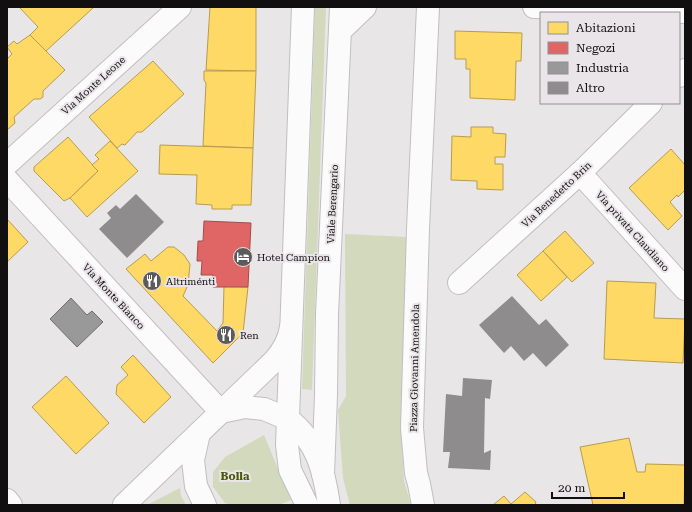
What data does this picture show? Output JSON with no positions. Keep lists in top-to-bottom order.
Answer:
{
  "streets": {
    "street": [
      "Via Monte Leone",
      "Via Benedetto Brin",
      "Viale Berengario",
      "Via privata Claudiano",
      "Via Monte Bianco",
      "Piazza Giovanni Amendola"
    ]
  },
  "crossings": [
    ["Via Benedetto Brin", "Via privata Claudiano"]
  ],
  "districts": ["Bolla"],
  "places": {
    "hotel": ["Hotel Campion"],
    "restaurant": ["Altriménti", "Ren"]
  },
  "legend": [
    "Abitazioni",
    "Negozi",
    "Industria",
    "Altro"
  ],
  "scale_bar": "20 m"
}
